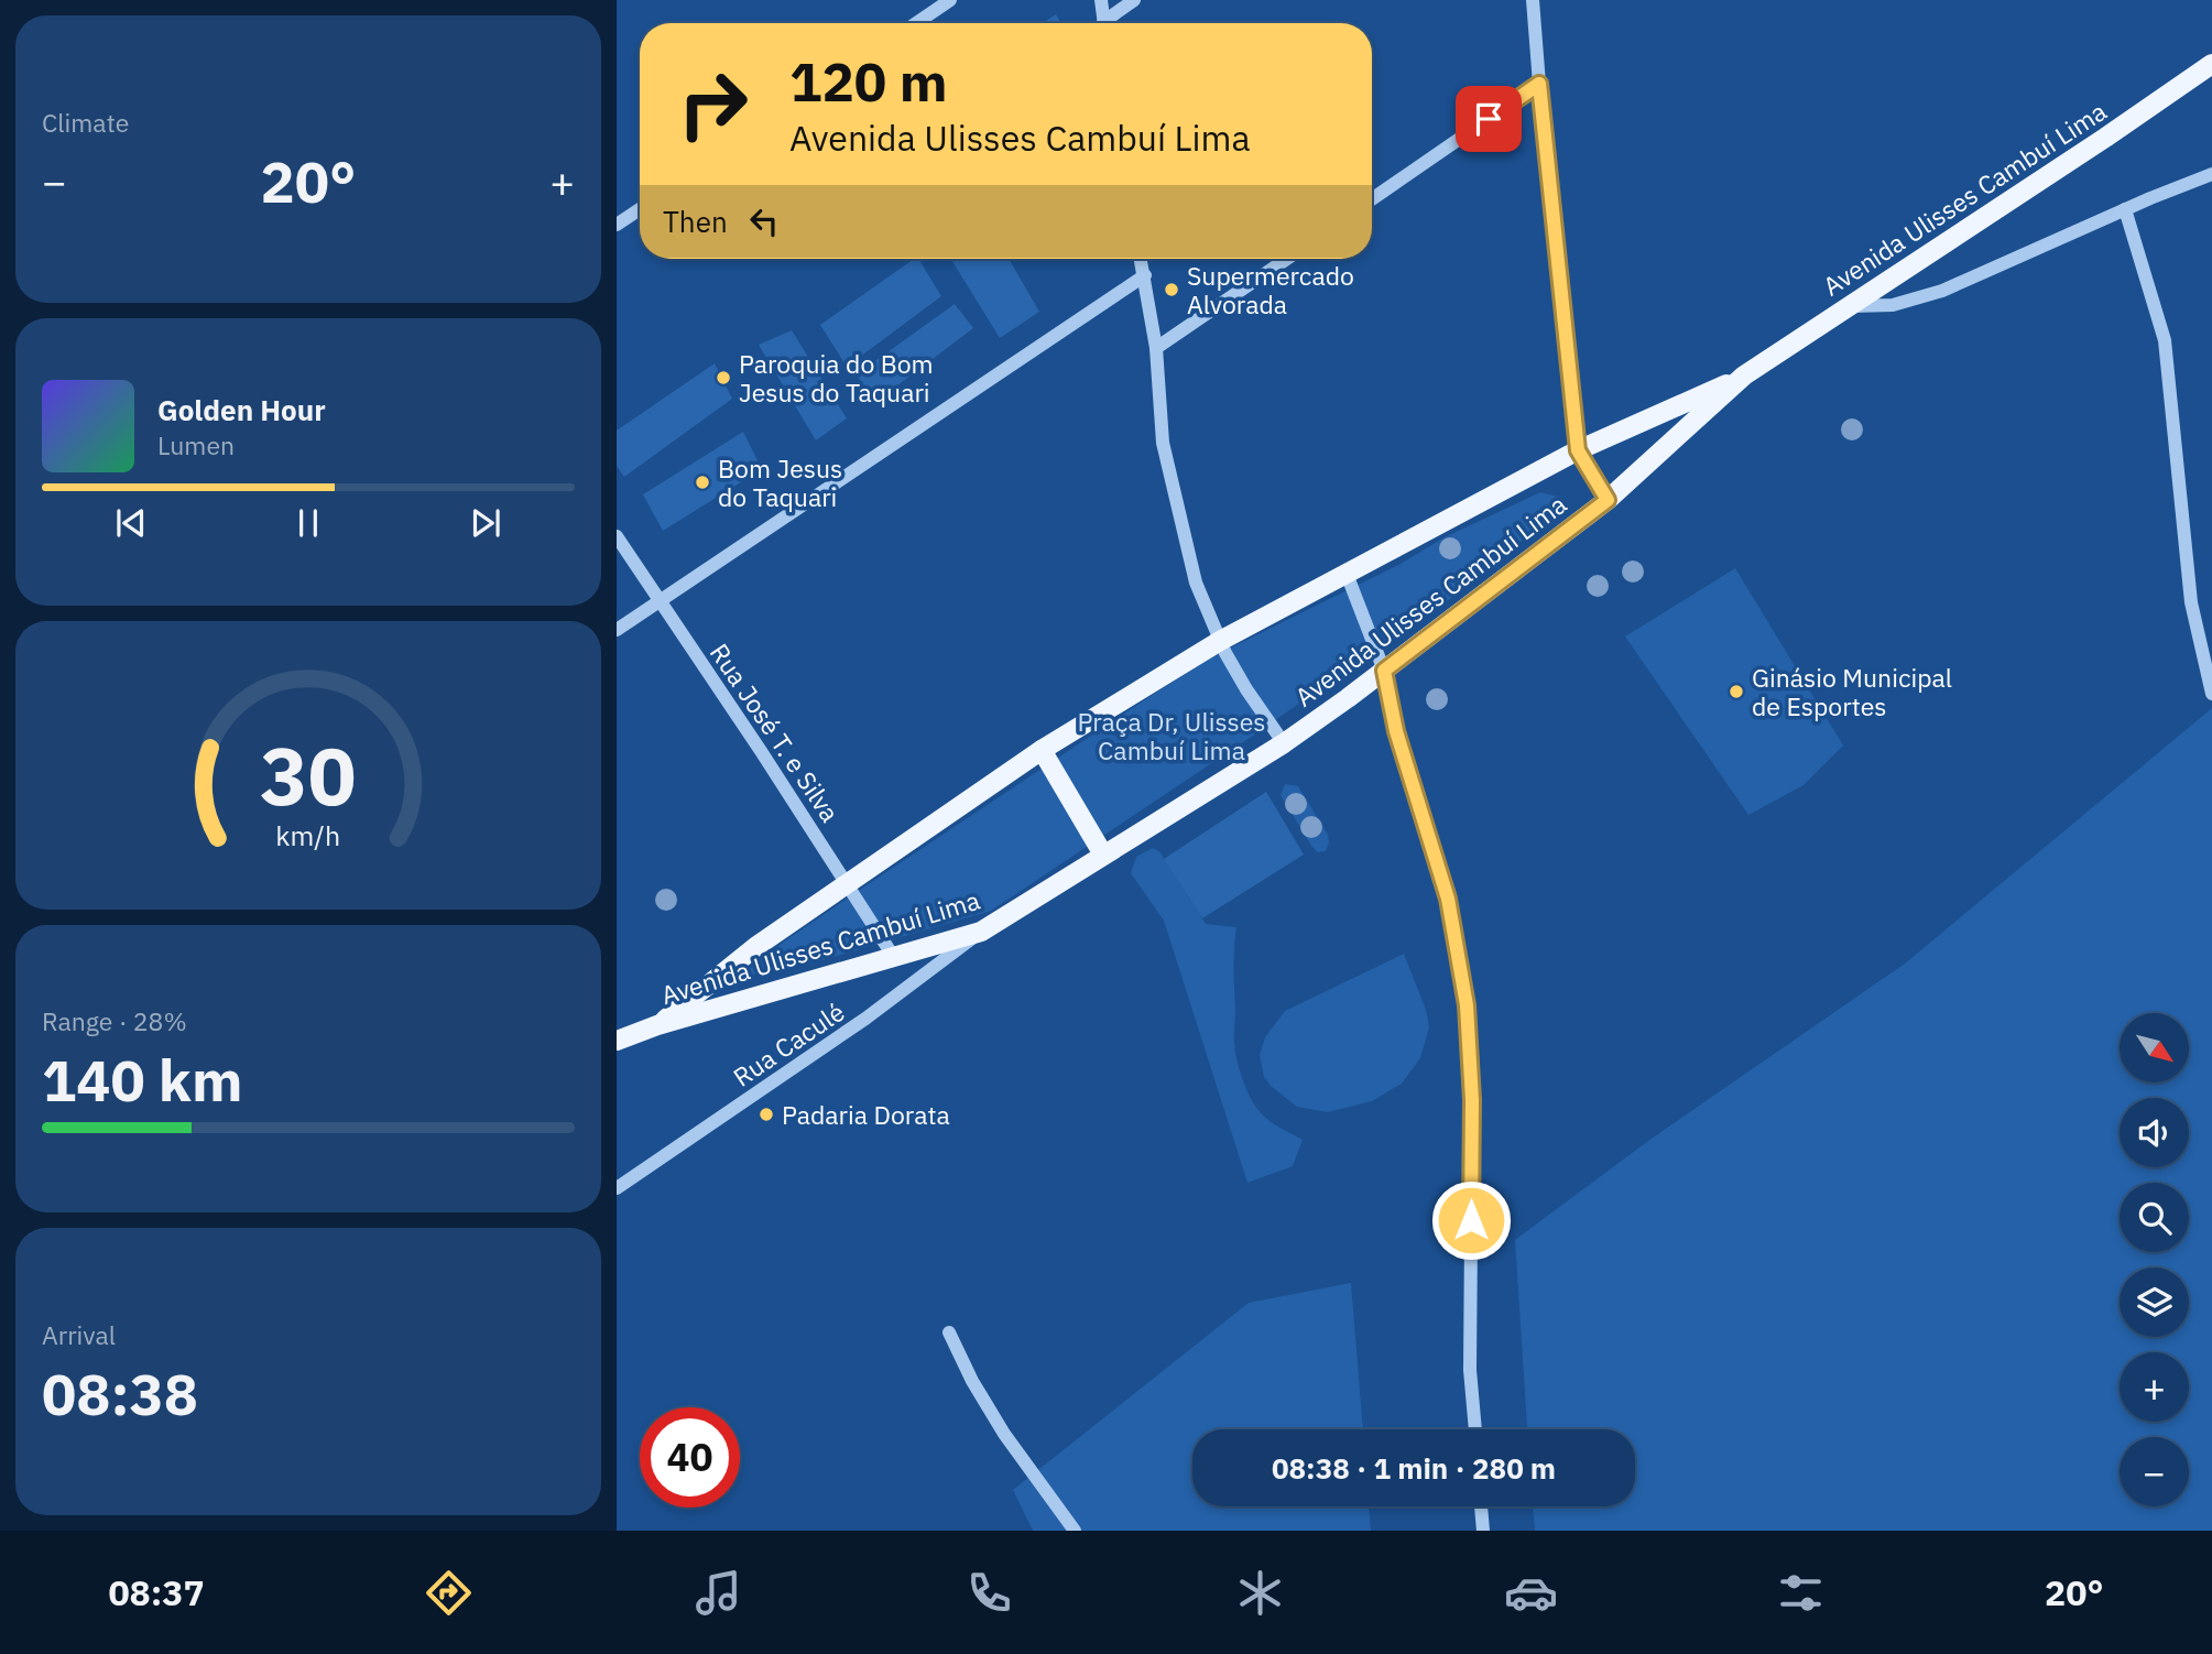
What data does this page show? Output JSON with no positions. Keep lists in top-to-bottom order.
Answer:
{
  "streets": {
    "main road": ["Avenida Ulisses Cambuí Lima"],
    "street": ["Rua José T. e Silva", "Rua Caculé"]
  },
  "crossings": [
    ["Avenida Ulisses Cambuí Lima", "Rua José T. e Silva"],
    ["Avenida Ulisses Cambuí Lima", "Rua Caculé"]
  ],
  "parks": ["Praça Dr, Ulisses Cambuí Lima"],
  "places": [
    "Supermercado Alvorada",
    "Paroquia do Bom Jesus do Taquari",
    "Bom Jesus do Taquari",
    "Ginásio Municipal de Esportes",
    "Padaria Dorata"
  ],
  "north": "bottom right",
  "page": {
    "tile": [
      "Climate",
      ["Range · 28%", "140 km"],
      ["Arrival", "08:38"]
    ],
    "turn": ["120 m", "Avenida Ulisses Cambuí Lima"],
    "heat": ["−", "20°", "+"],
    "then": "Then",
    "song": ["Golden Hour", "Lumen"],
    "map_buttons": ["+", "−"],
    "limit": "40",
    "trip": "08:38 · 1 min · 280 m",
    "tabs": ["08:37", "20°"],
    "gauge": ["30", "km/h"]
  }
}
